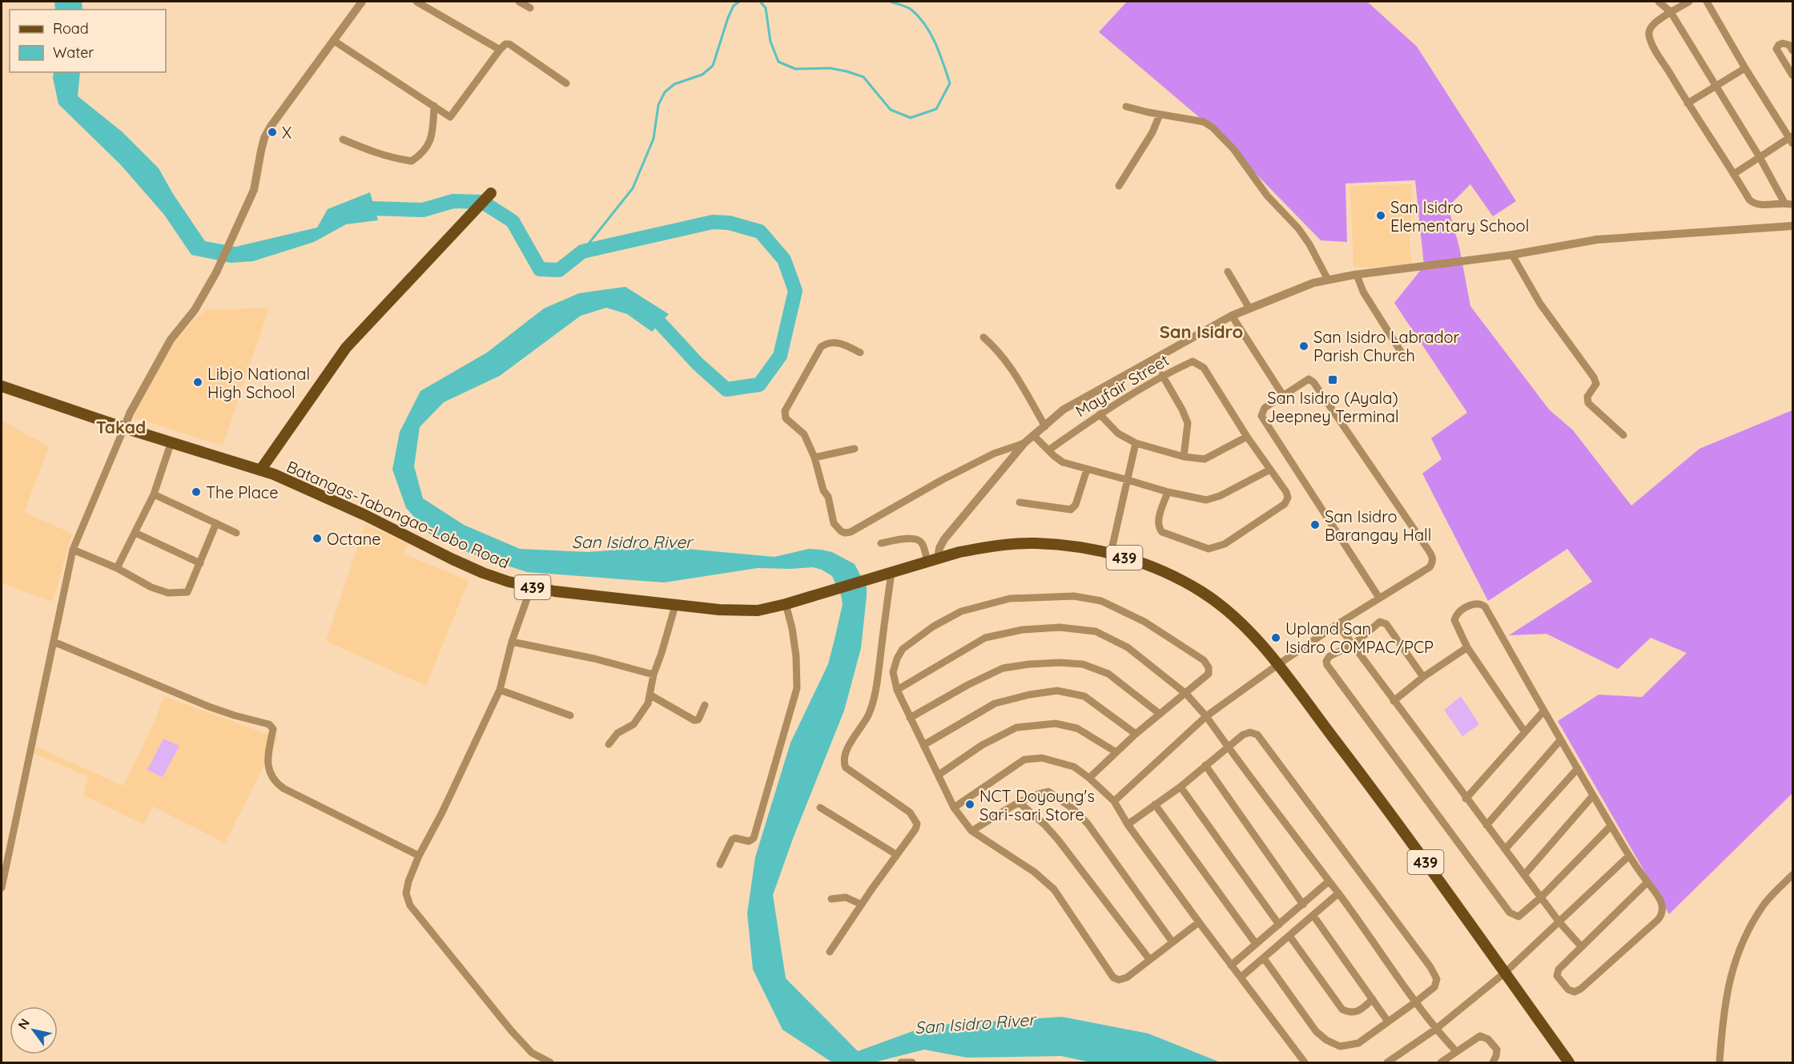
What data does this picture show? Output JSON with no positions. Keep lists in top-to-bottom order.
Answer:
{
  "streets": {
    "main road": ["Batangas-Tabangao-Lobo Road", "439"],
    "street": ["Mayfair Street"]
  },
  "crossings": [
    ["Batangas-Tabangao-Lobo Road", "439"]
  ],
  "districts": ["San Isidro", "Takad"],
  "water": ["San Isidro River"],
  "places": {
    "other": [
      "X",
      "San Isidro Elementary School",
      "San Isidro Labrador Parish Church",
      "Libjo National High School",
      "The Place",
      "San Isidro Barangay Hall",
      "Octane",
      "Upland San Isidro COMPAC/PCP",
      "NCT Doyoung's Sari-sari Store"
    ],
    "transit": ["San Isidro (Ayala) Jeepney Terminal"]
  },
  "legend": ["Road", "Water"],
  "north": "top left"
}
